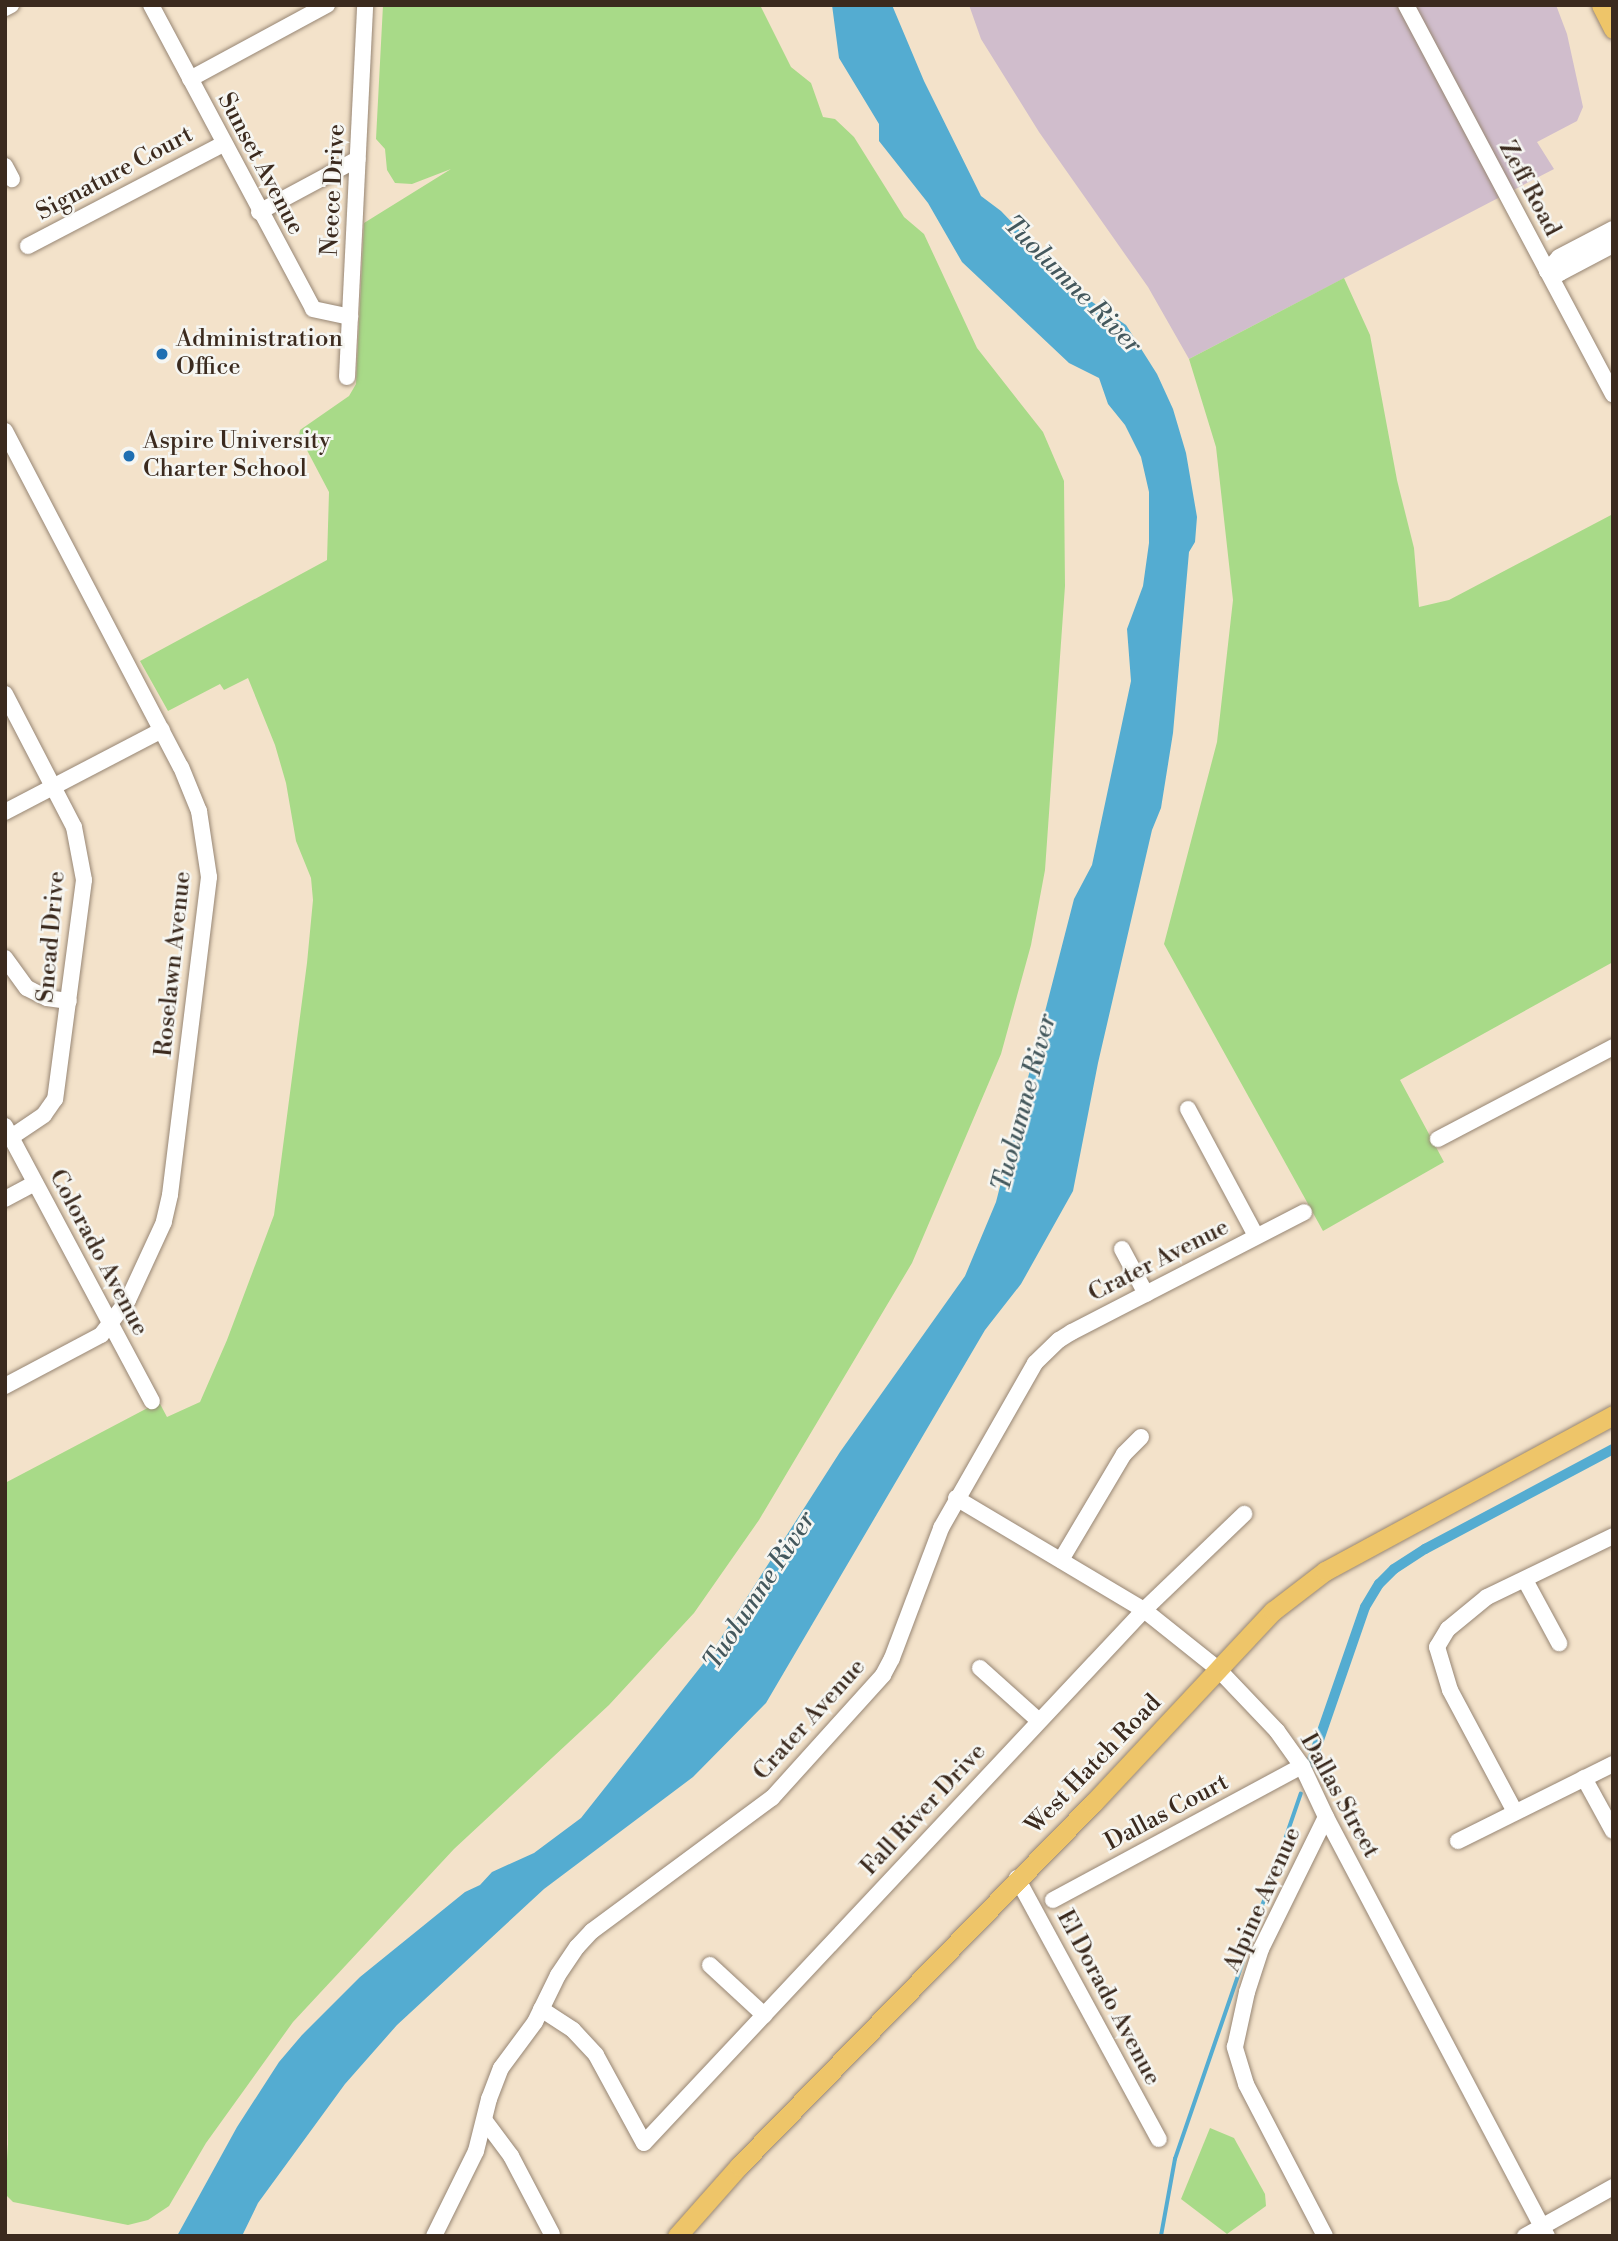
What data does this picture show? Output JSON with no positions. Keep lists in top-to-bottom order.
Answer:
{
  "streets": {
    "main road": ["West Hatch Road"],
    "street": [
      "Sunset Avenue",
      "Signature Court",
      "Zeff Road",
      "Neece Drive",
      "Snead Drive",
      "Roselawn Avenue",
      "Colorado Avenue",
      "Crater Avenue",
      "Dallas Street",
      "Fall River Drive",
      "Dallas Court",
      "Alpine Avenue",
      "El Dorado Avenue"
    ]
  },
  "crossings": [
    ["Sunset Avenue", "Signature Court"],
    ["Sunset Avenue", "Neece Drive"],
    ["Snead Drive", "Colorado Avenue"],
    ["Roselawn Avenue", "Colorado Avenue"],
    ["Crater Avenue", "Dallas Street"],
    ["Crater Avenue", "Fall River Drive"],
    ["West Hatch Road", "Dallas Street"],
    ["West Hatch Road", "El Dorado Avenue"],
    ["Dallas Street", "Fall River Drive"],
    ["Dallas Street", "Dallas Court"],
    ["Dallas Street", "Alpine Avenue"]
  ],
  "water": ["Tuolumne River"],
  "places": ["Administration Office", "Aspire University Charter School"]
}
